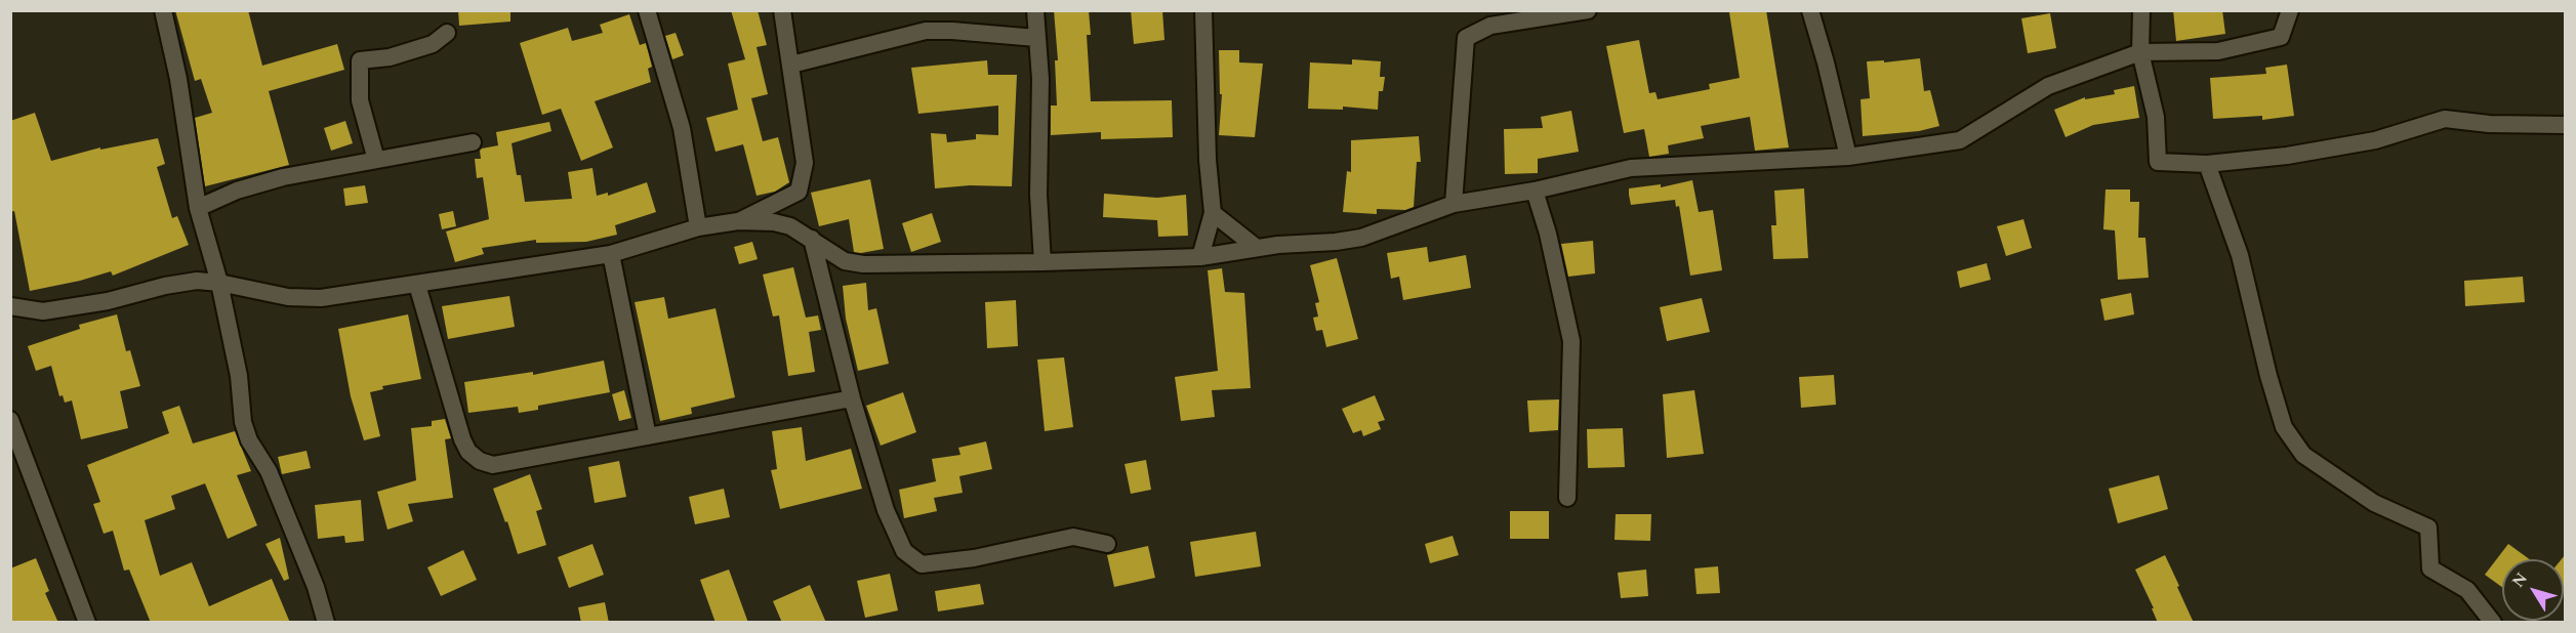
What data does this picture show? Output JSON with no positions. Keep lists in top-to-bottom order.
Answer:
{
  "north": "top left"
}
